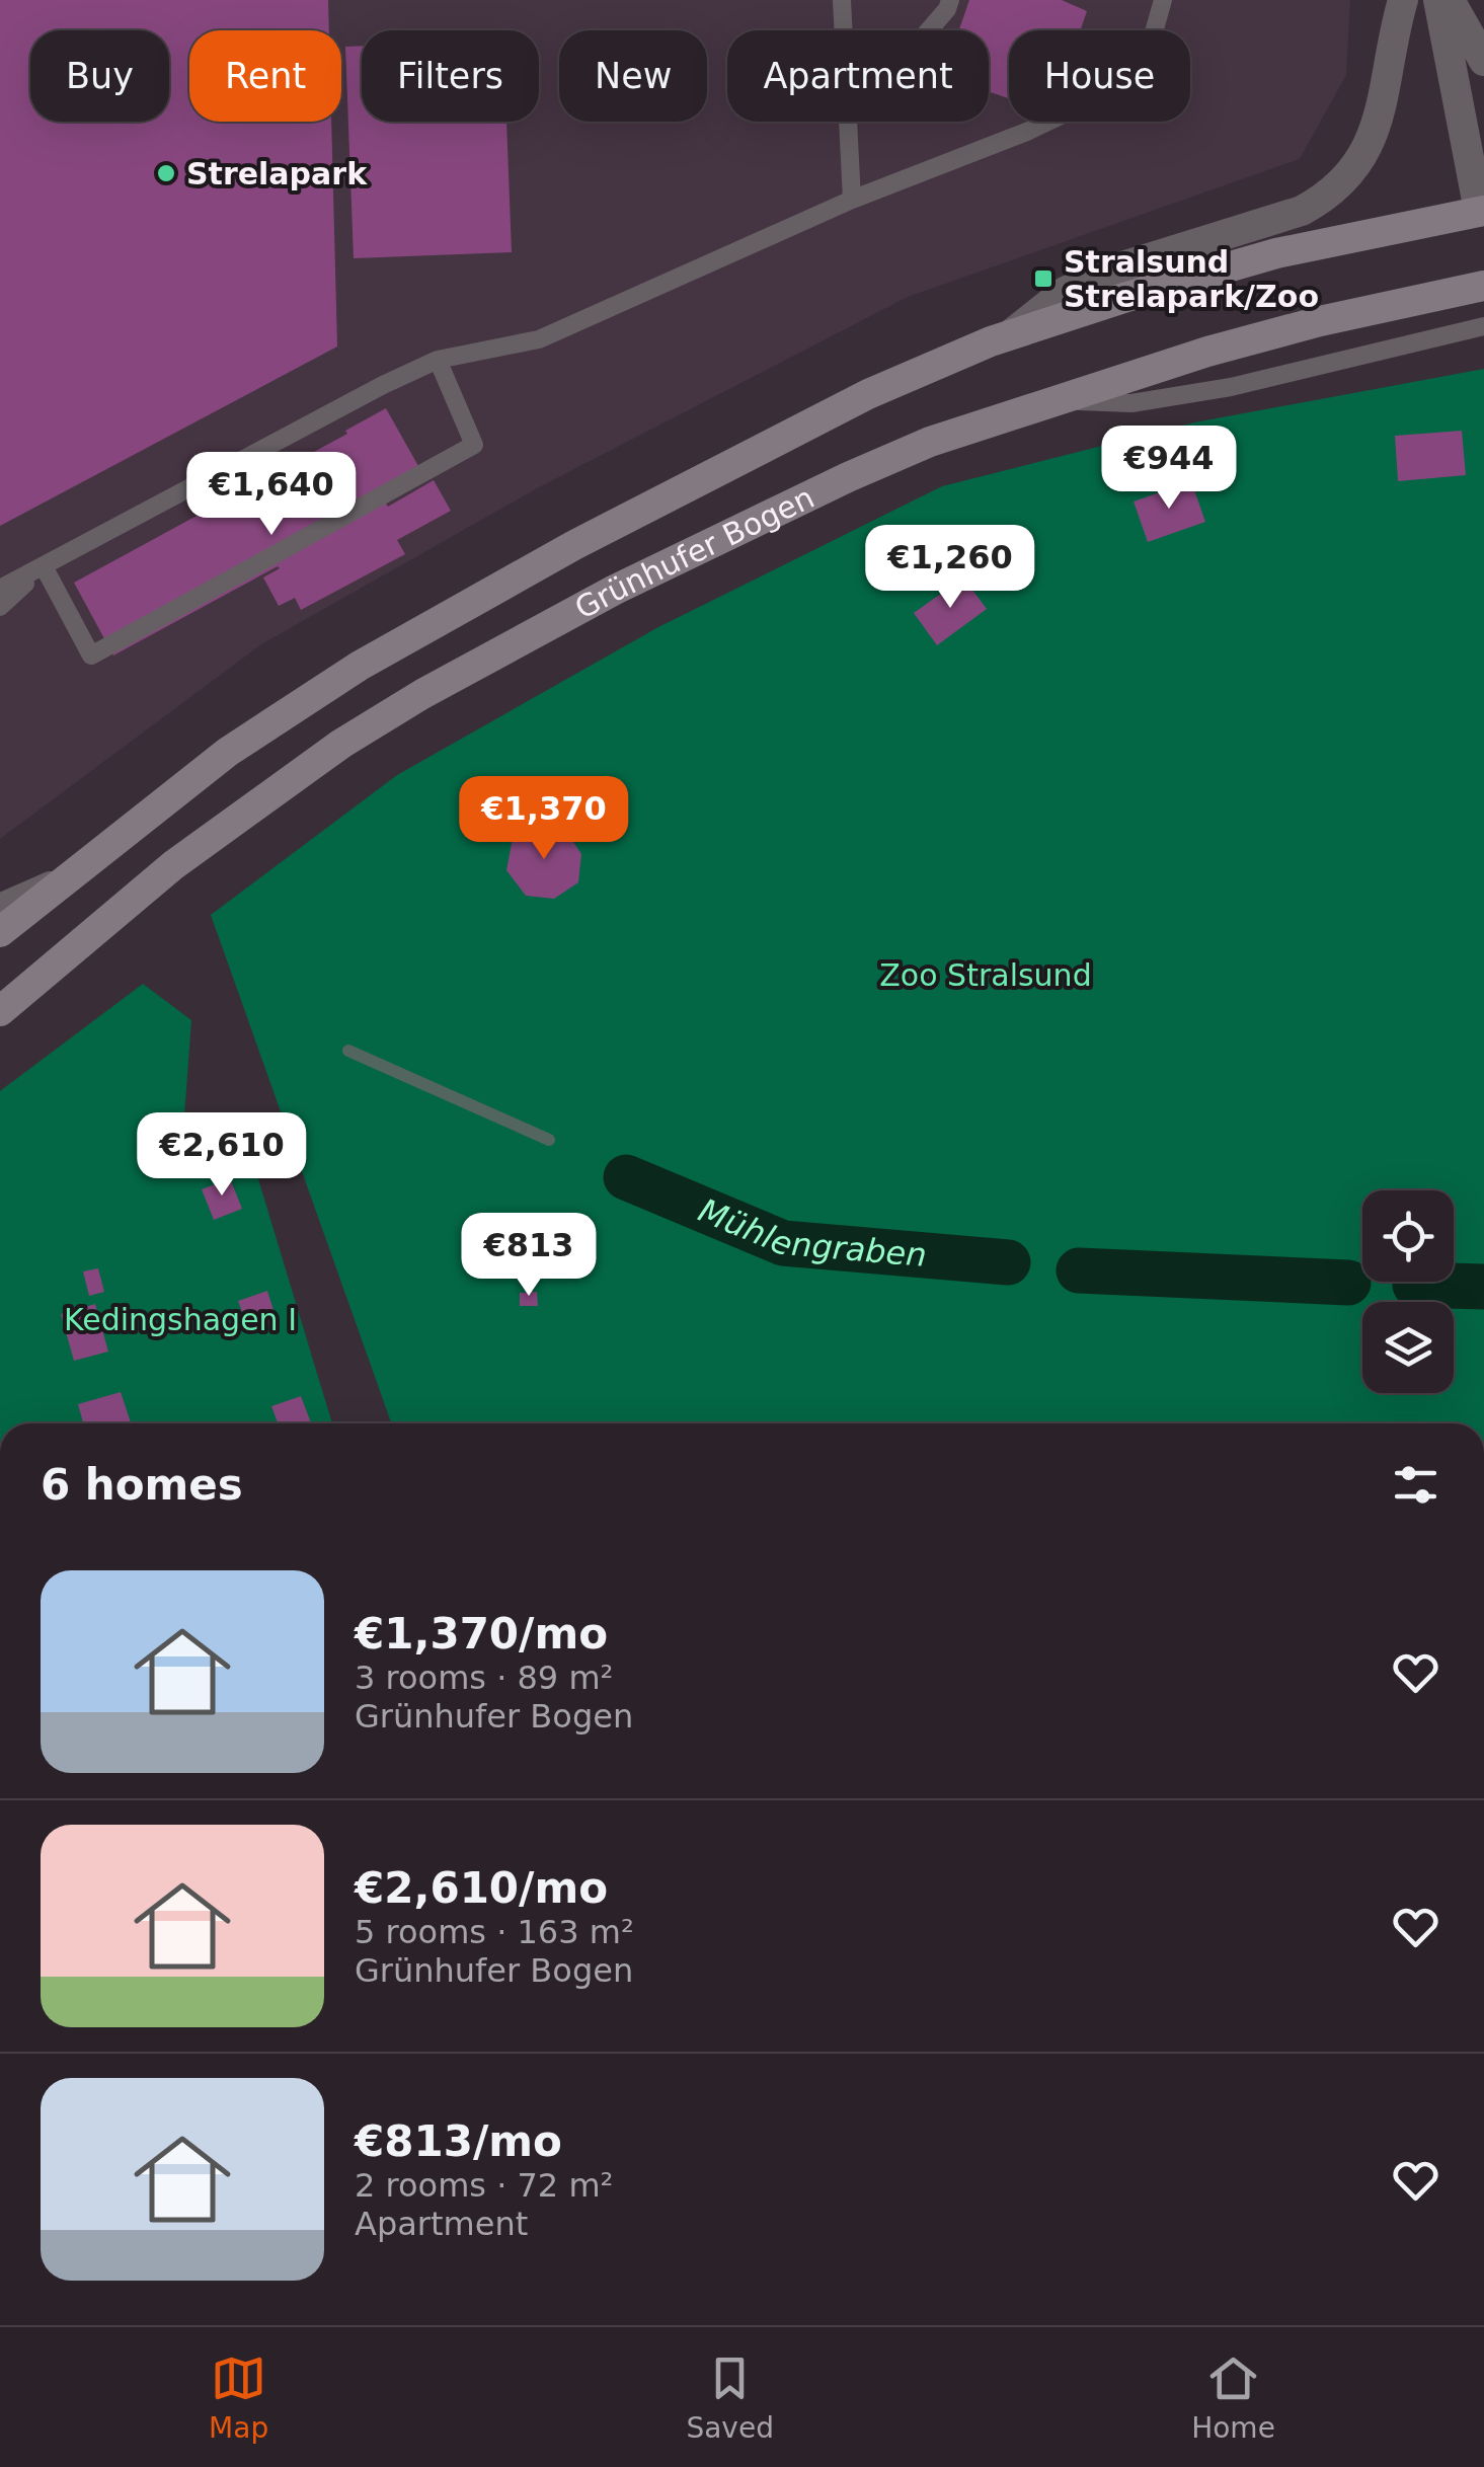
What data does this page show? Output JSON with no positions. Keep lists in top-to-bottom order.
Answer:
{
  "streets": {
    "main road": ["Grünhufer Bogen"]
  },
  "water": ["Mühlengraben"],
  "parks": ["Zoo Stralsund", "Kedingshagen I"],
  "places": {
    "other": ["Strelapark"],
    "transit": ["Stralsund Strelapark/Zoo"]
  },
  "page": {
    "chip": [
      "Buy",
      "Rent",
      "Filters",
      "New",
      "Apartment",
      "House"
    ],
    "price": [
      "€944",
      "€1,640",
      "€1,260",
      "€1,370",
      "€2,610",
      "€813"
    ],
    "heading": "6 homes",
    "list": [
      {
        "name": "€1,370/mo",
        "note": "3 rooms · 89 m² · Grünhufer Bogen"
      },
      {
        "name": "€2,610/mo",
        "note": "5 rooms · 163 m² · Grünhufer Bogen"
      },
      {
        "name": "€813/mo",
        "note": "2 rooms · 72 m² · Apartment"
      }
    ],
    "tabs": ["Map", "Saved", "Home"]
  }
}
